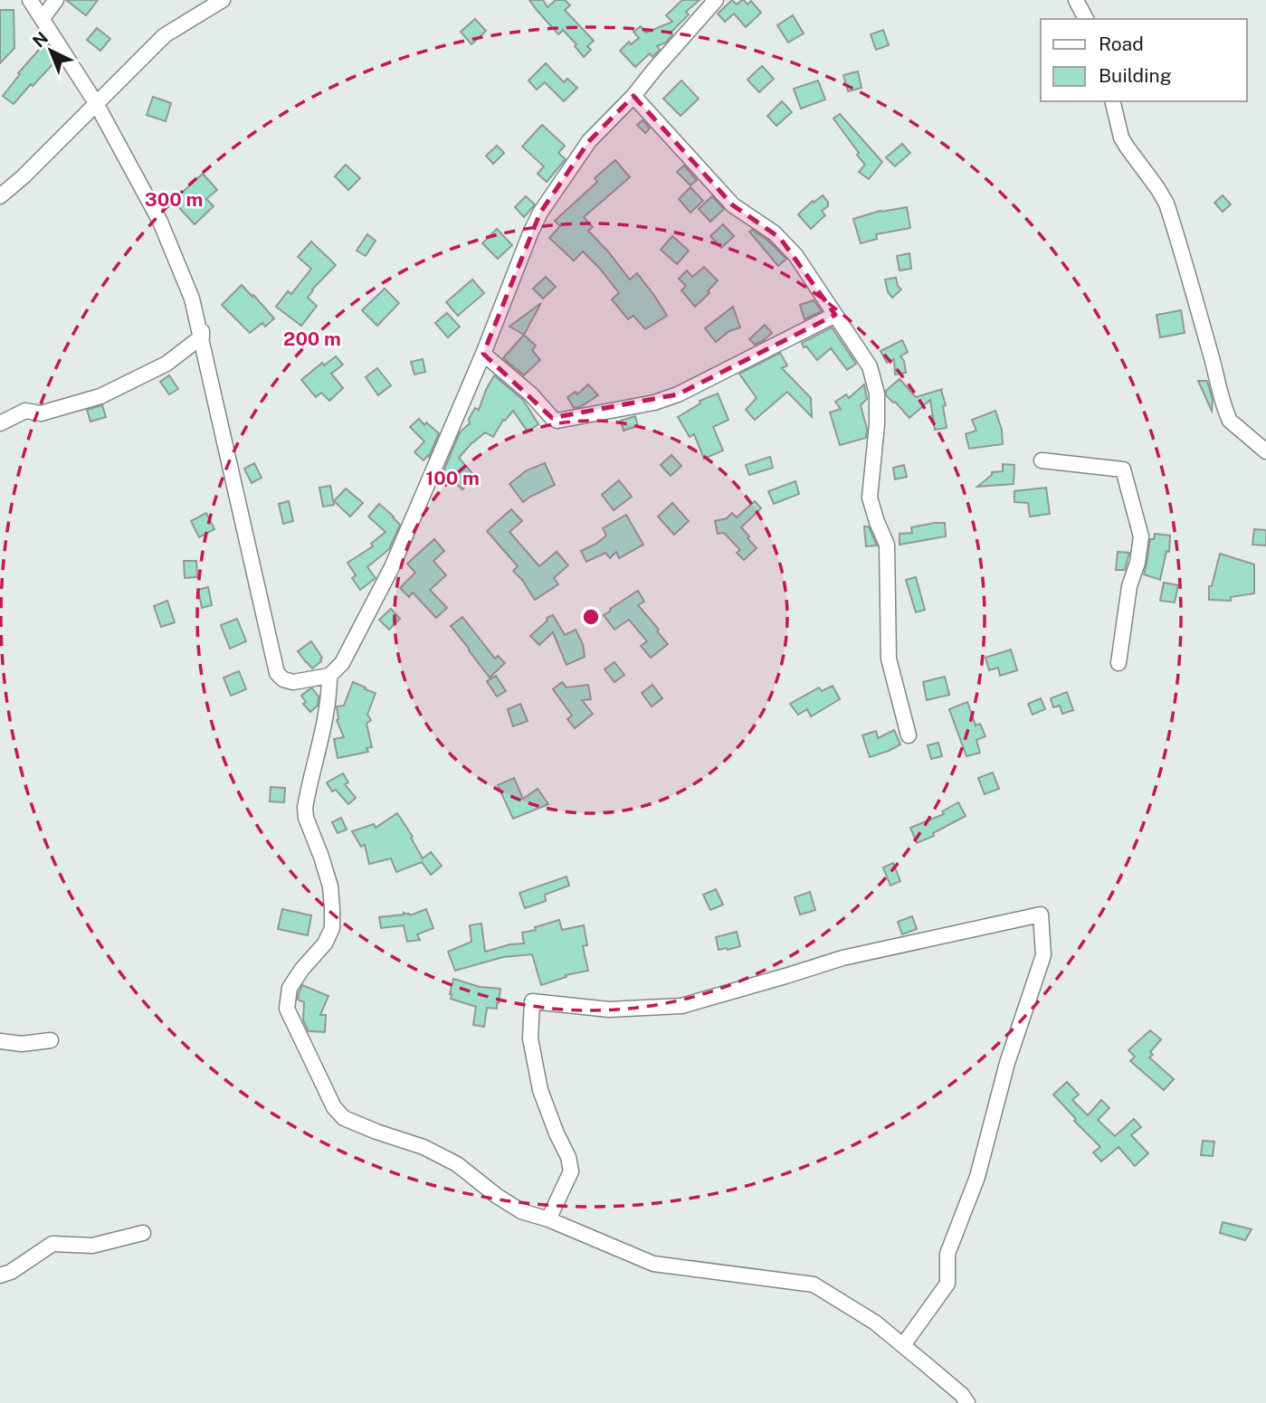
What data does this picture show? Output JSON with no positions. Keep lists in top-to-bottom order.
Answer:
{
  "legend": ["Road", "Building"],
  "north": "top left",
  "rings": ["300 m", "200 m", "100 m"]
}
